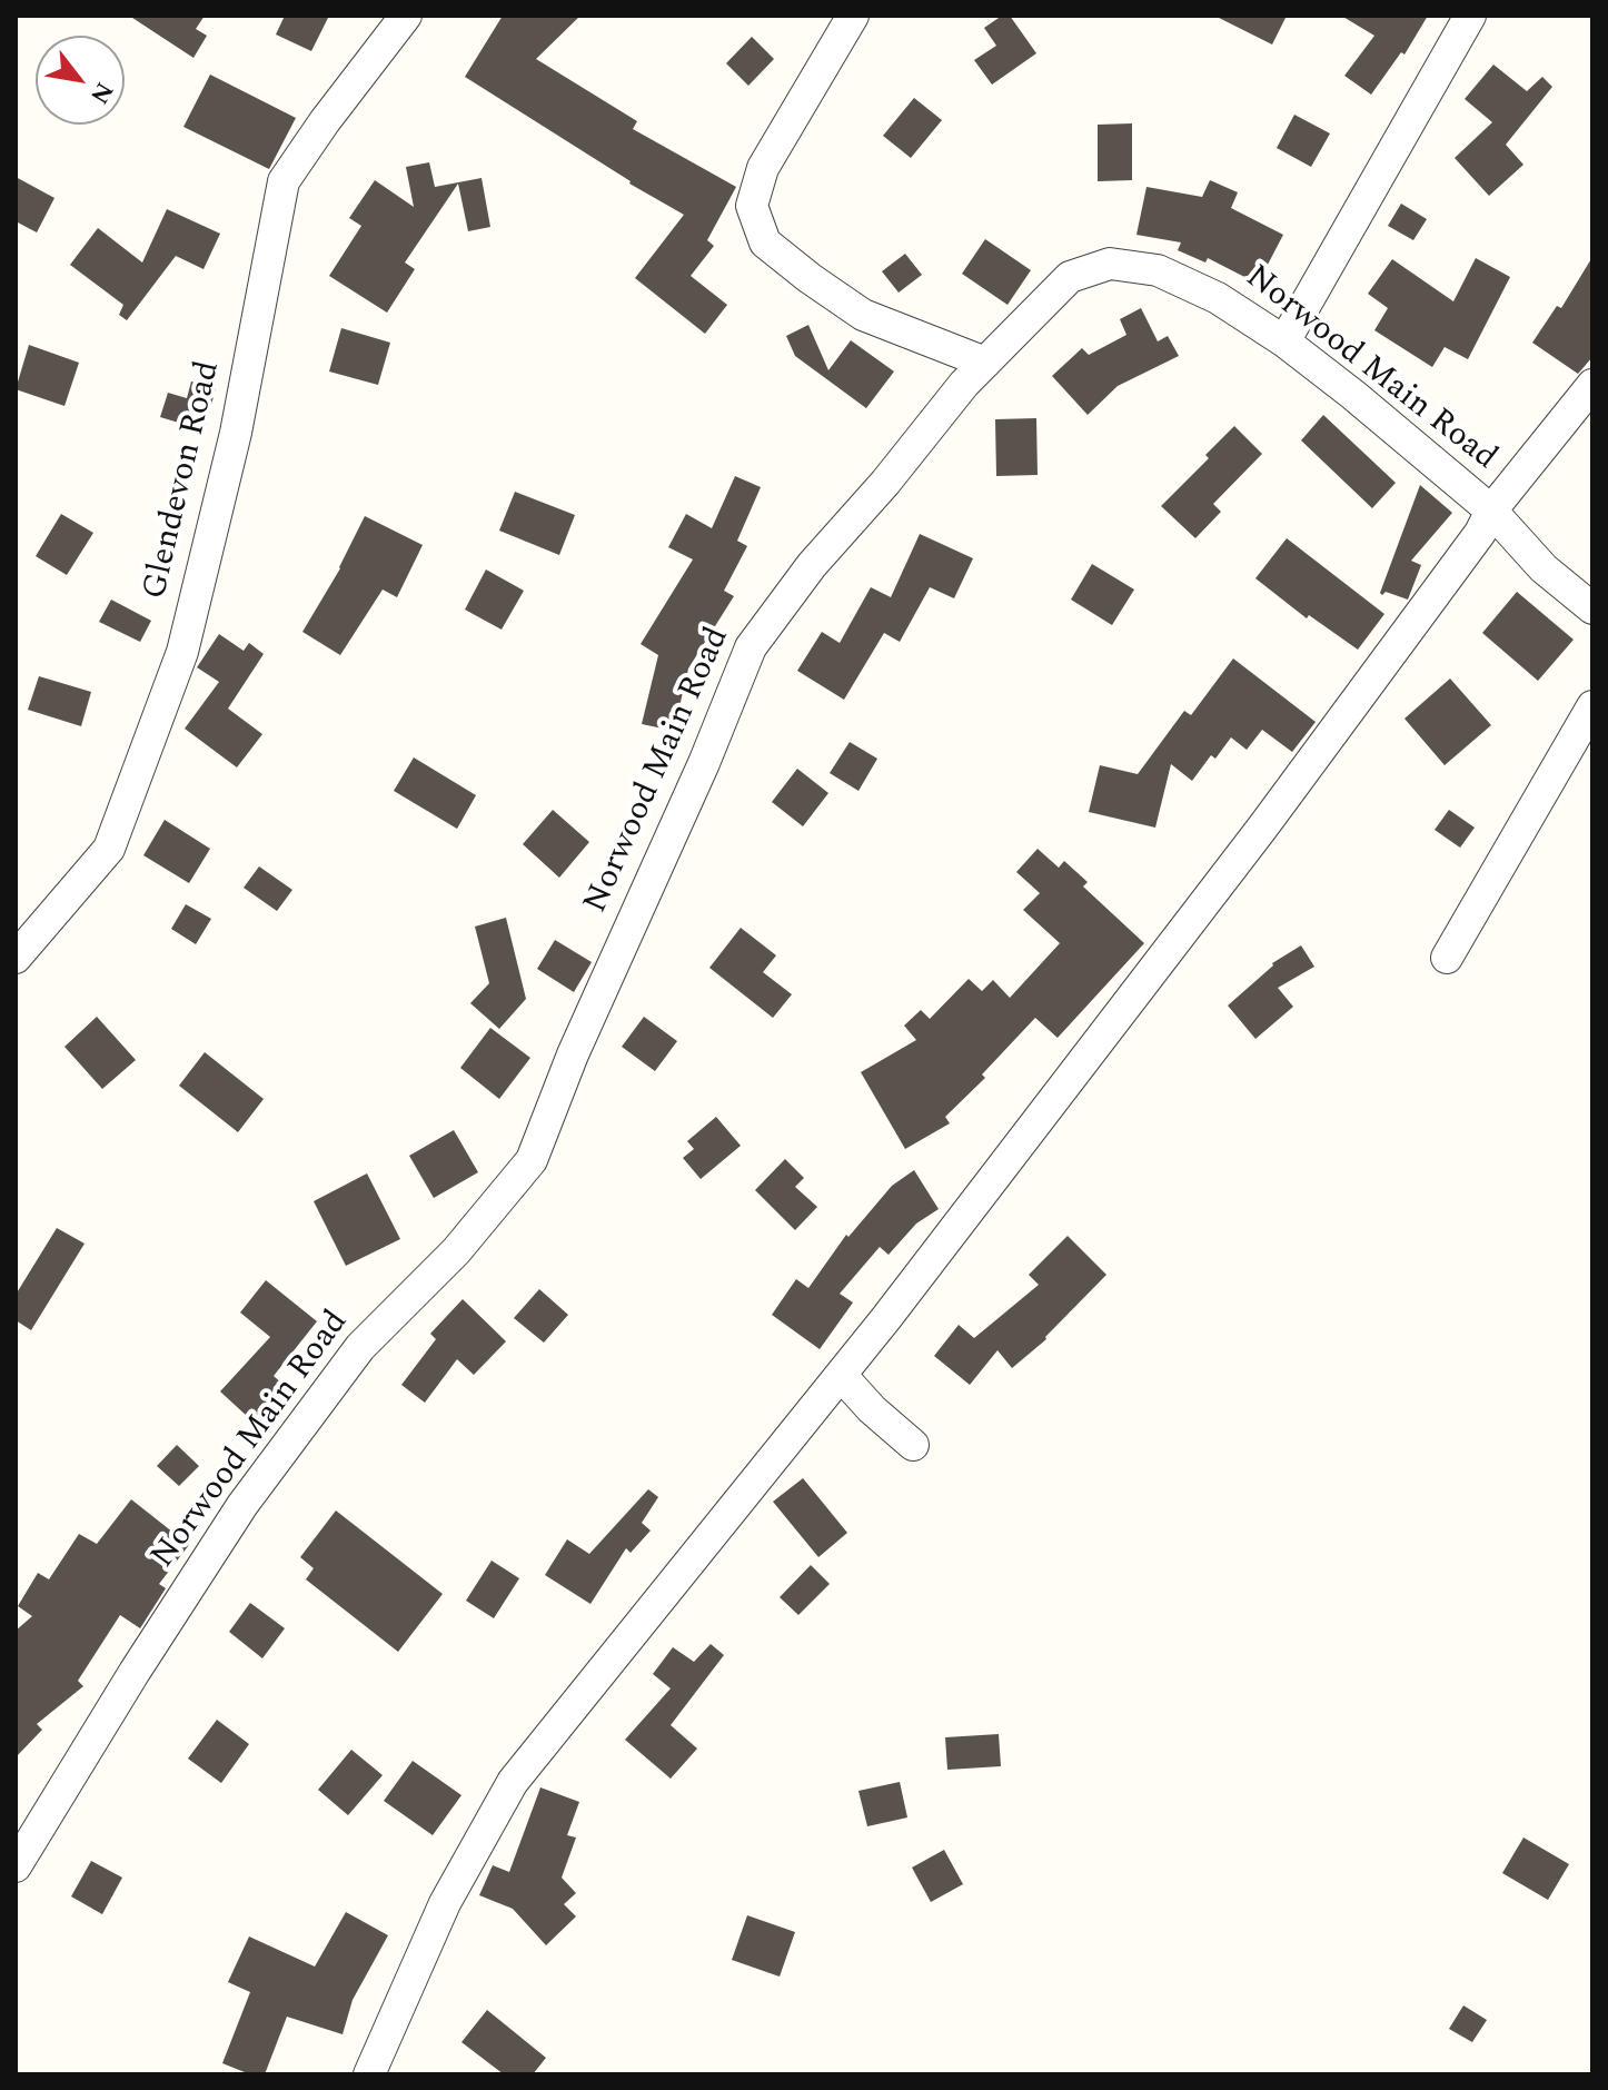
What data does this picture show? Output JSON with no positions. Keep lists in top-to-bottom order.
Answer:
{
  "streets": {
    "street": ["Norwood Main Road", "Glendevon Road"]
  },
  "north": "bottom right"
}
